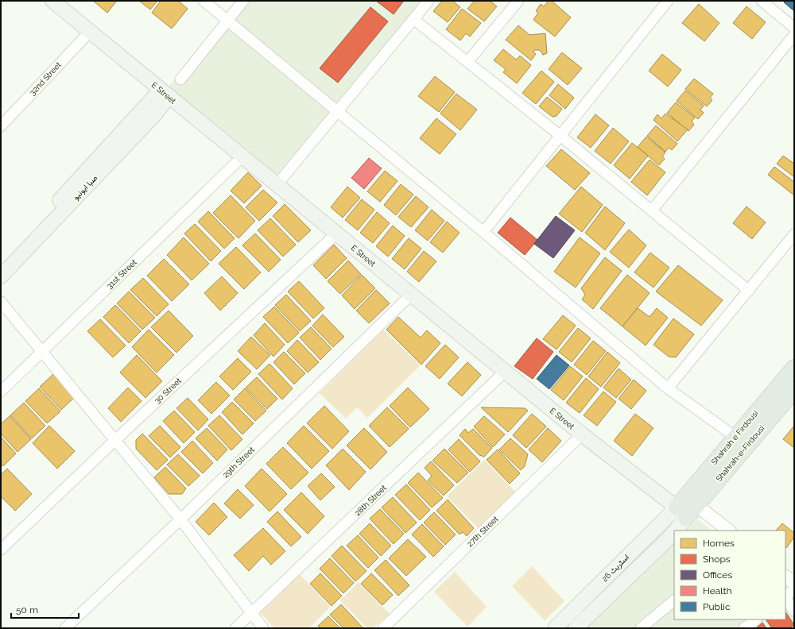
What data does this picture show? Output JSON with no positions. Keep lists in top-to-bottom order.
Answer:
{
  "streets": {
    "main road": [
      "E Street",
      "صبا ایونیو",
      "Shahrah e Firdousi",
      "Shahrah-e-Firdousi",
      "اسٹریٹ 26"
    ],
    "street": [
      "32nd Street",
      "31st Street",
      "30 Street",
      "29th Street",
      "28th Street",
      "27th Street"
    ]
  },
  "crossings": [
    ["32nd Street", "E Street"],
    ["E Street", "صبا ایونیو"],
    ["E Street", "31st Street"],
    ["E Street", "30 Street"],
    ["E Street", "Shahrah e Firdousi"],
    ["E Street", "Shahrah-e-Firdousi"],
    ["E Street", "29th Street"],
    ["E Street", "28th Street"],
    ["E Street", "27th Street"],
    ["E Street", "اسٹریٹ 26"],
    ["Shahrah e Firdousi", "Shahrah-e-Firdousi"],
    ["Shahrah e Firdousi", "اسٹریٹ 26"],
    ["Shahrah-e-Firdousi", "اسٹریٹ 26"]
  ],
  "legend": [
    "Homes",
    "Shops",
    "Offices",
    "Health",
    "Public"
  ],
  "scale_bar": "50 m"
}
